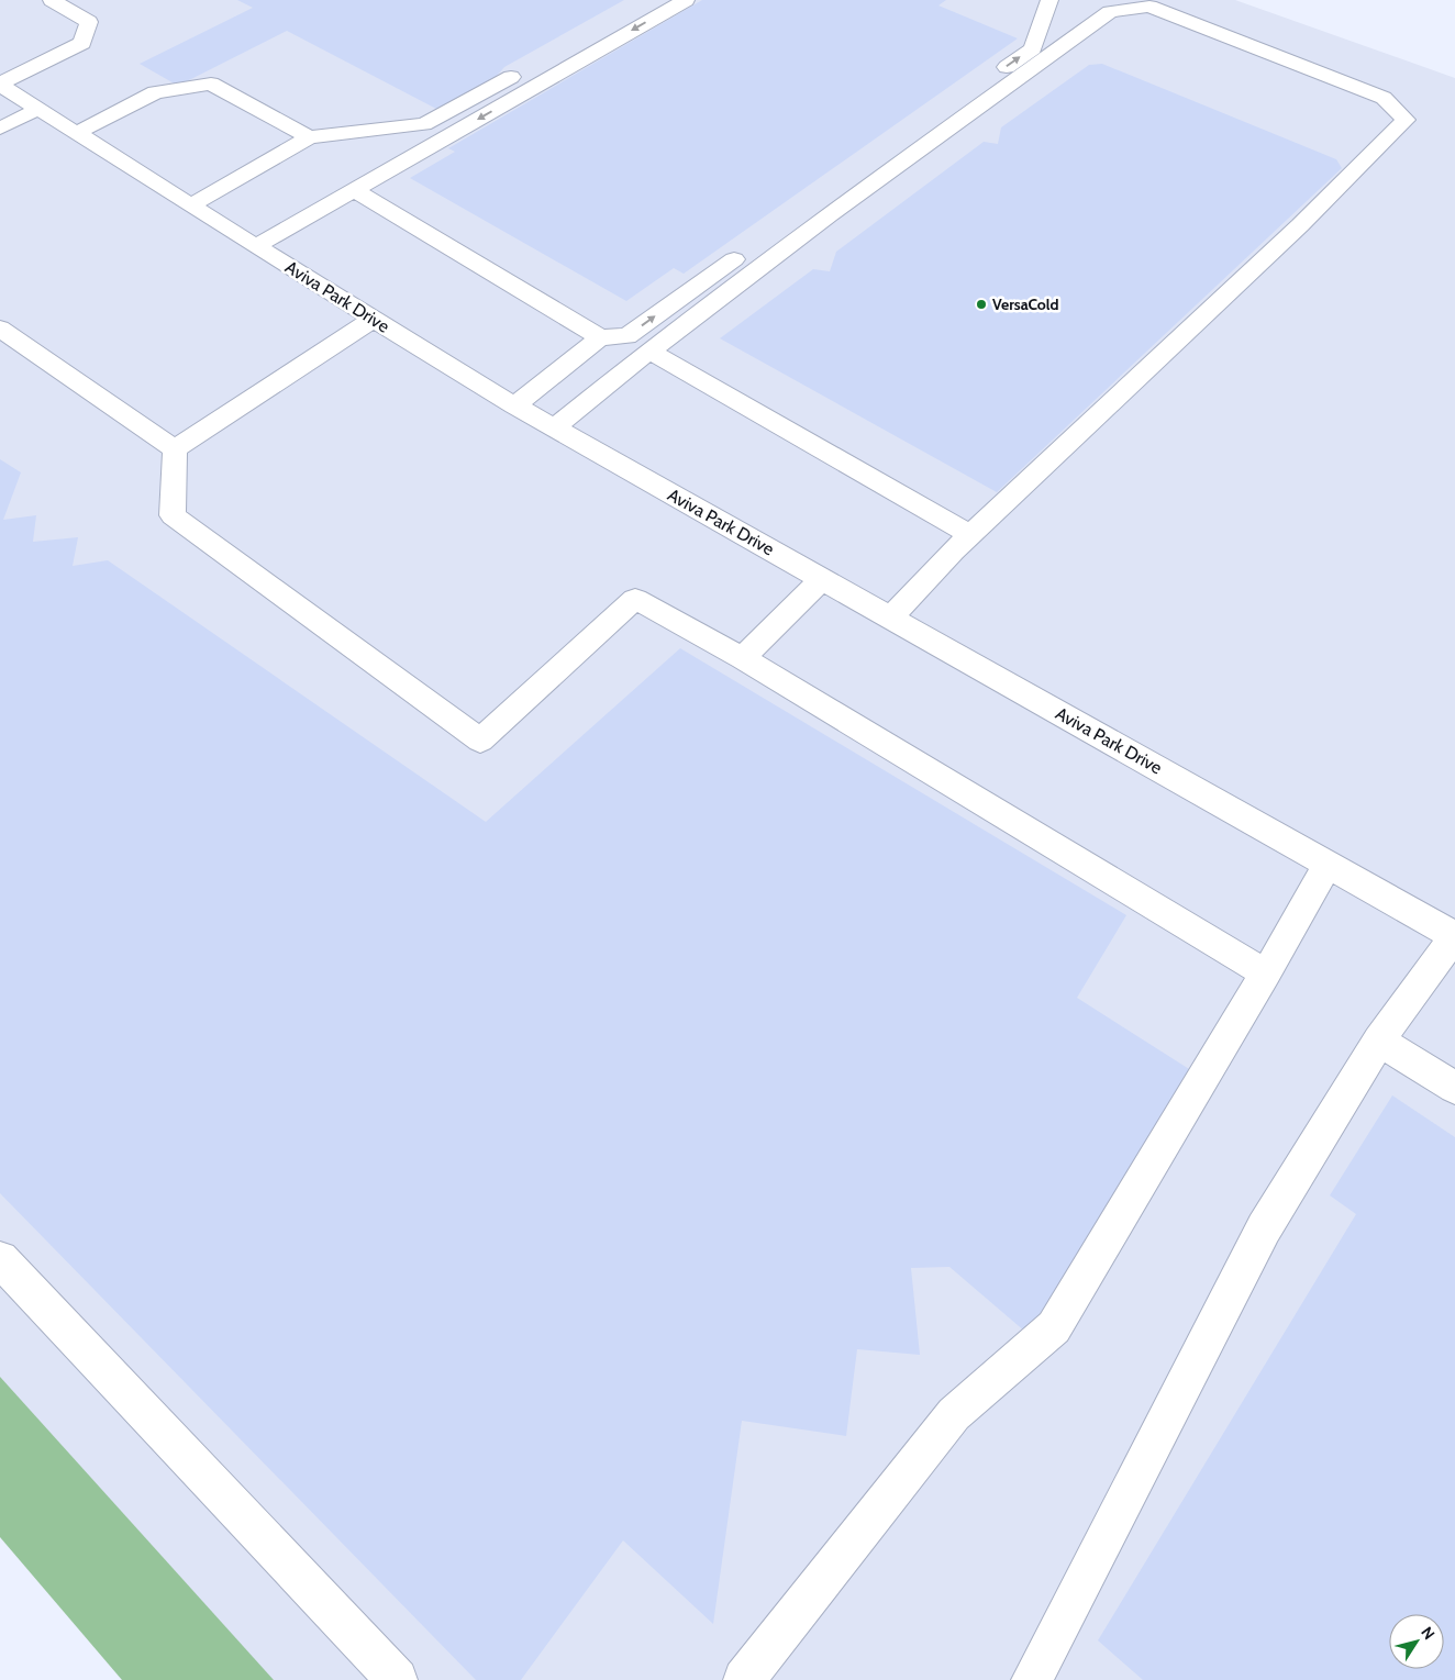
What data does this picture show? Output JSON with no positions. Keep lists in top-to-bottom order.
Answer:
{
  "streets": {
    "street": ["Aviva Park Drive"]
  },
  "places": ["VersaCold"],
  "north": "top right"
}
